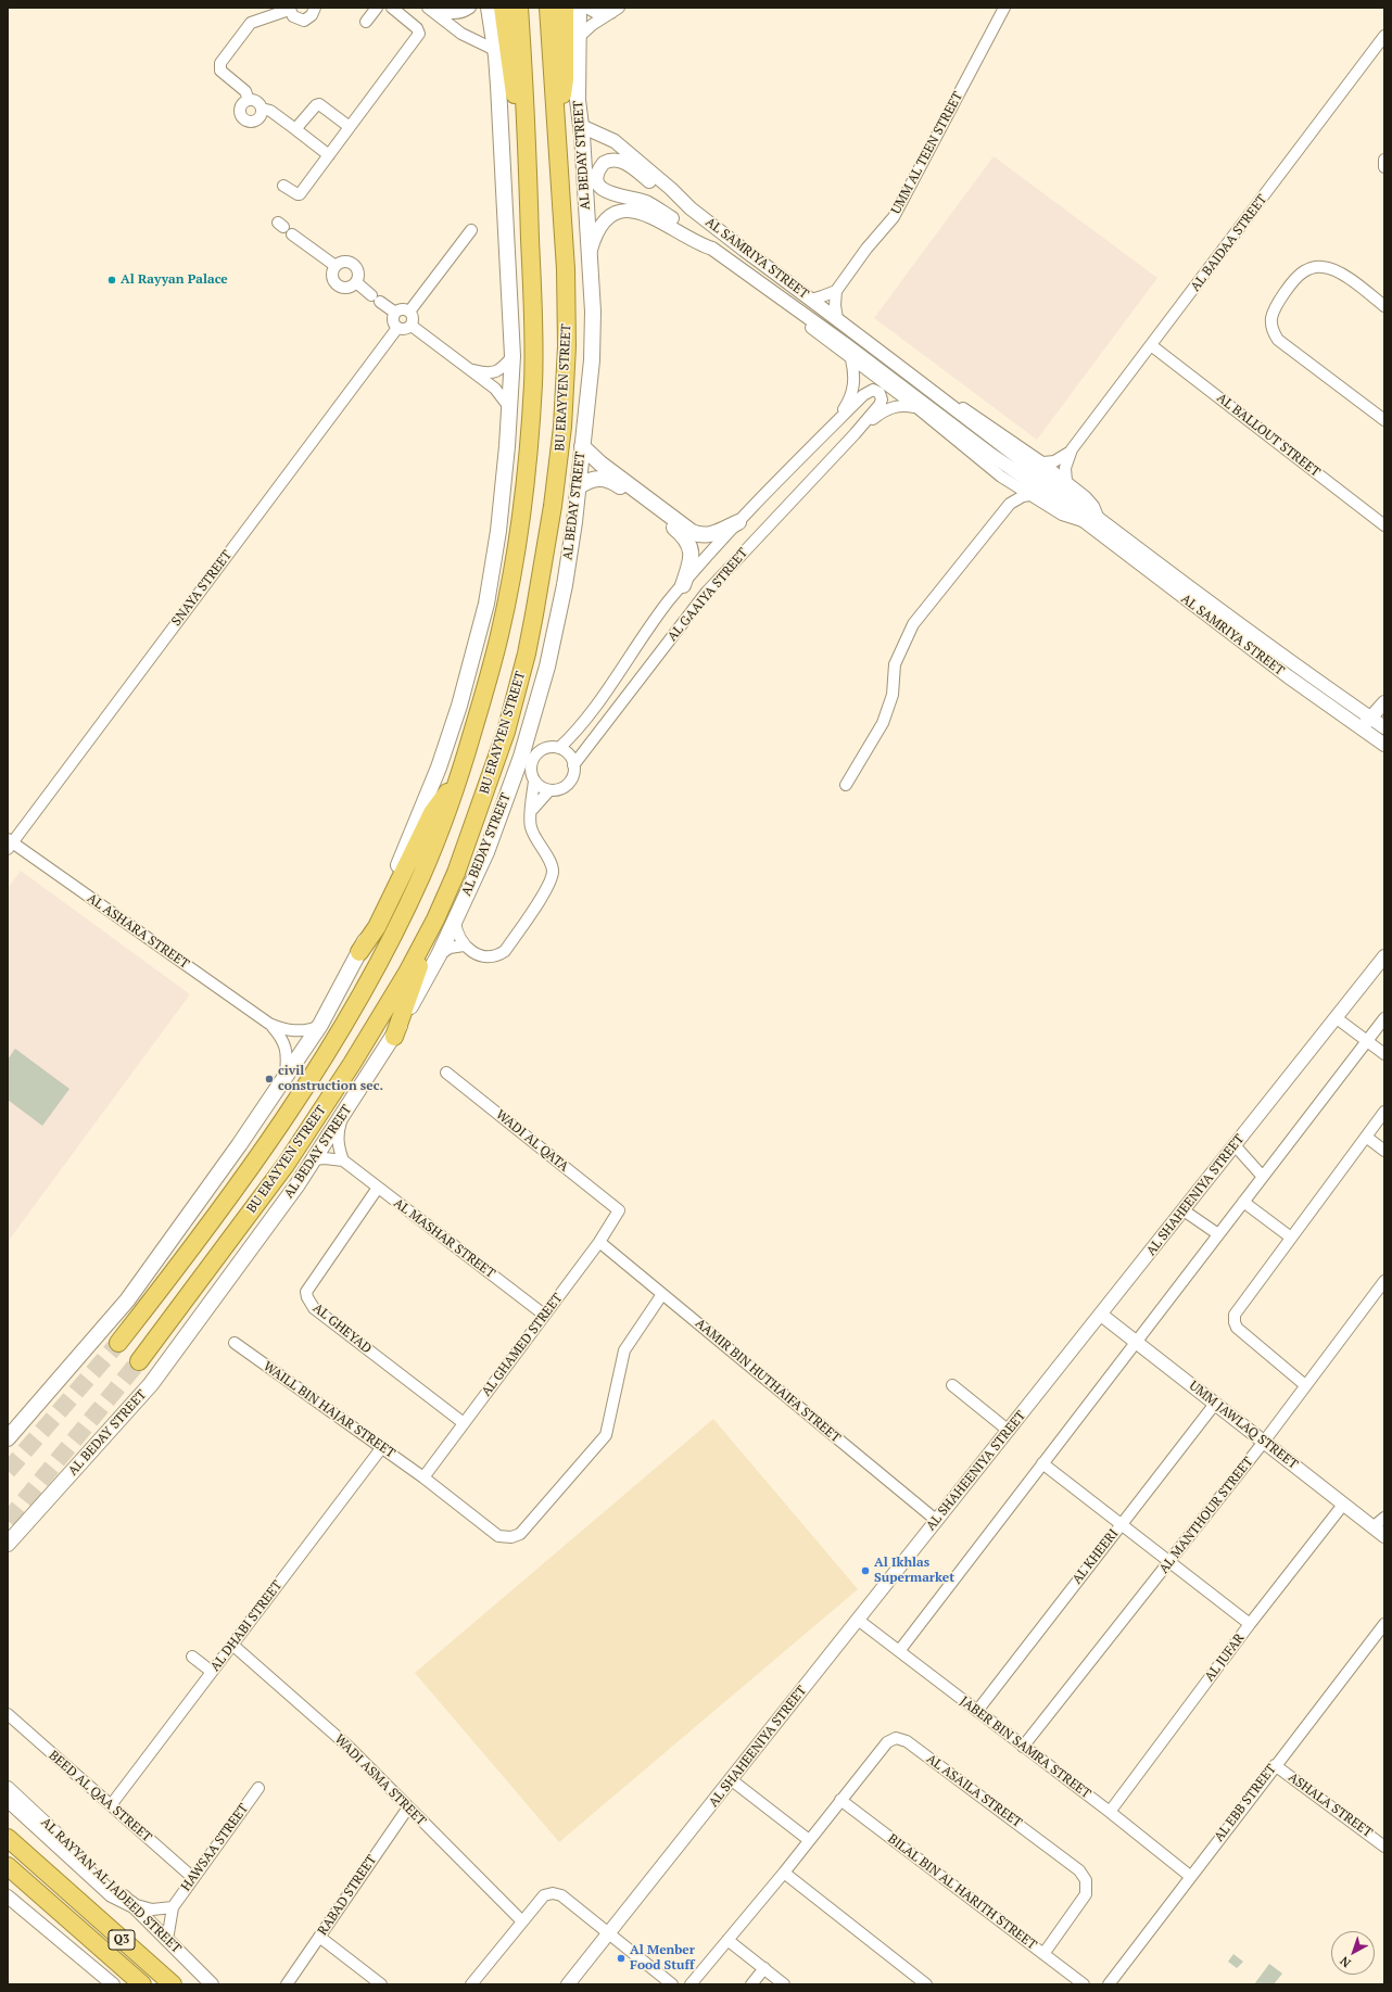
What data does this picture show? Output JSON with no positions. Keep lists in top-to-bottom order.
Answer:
{
  "streets": {
    "highway": ["BU ERAYYEN STREET", "Q3"],
    "main road": ["AL BEDAY STREET"],
    "street": [
      "UMM AL TEEN STREET",
      "AL BAIDAA STREET",
      "AL SAMRIYA STREET",
      "AL BALLOUT STREET",
      "SNAYA STREET",
      "AL GAAIYA STREET",
      "AL ASHARA STREET",
      "WADI AL QATA",
      "AL SHAHEENIYA STREET",
      "AL MASHAR STREET",
      "AL GHEYAD",
      "AL GHAMED STREET",
      "AAMIR BIN HUTHAIFA STREET",
      "WAILL BIN HAJAR STREET",
      "UMM JAWLAQ STREET",
      "AL MANTHOUR STREET",
      "AL KHEERI",
      "AL DHABI STREET",
      "AL JUFAR",
      "JABER BIN SAMRA STREET",
      "WADI ASMA STREET",
      "AL ASAILA STREET",
      "BEED AL QAA STREET",
      "AL EBB STREET",
      "ASHALA STREET",
      "HAWSAA STREET",
      "AL RAYYAN AL JADEED STREET",
      "BILAL BIN AL HARITH STREET",
      "RABAD STREET"
    ]
  },
  "crossings": [
    ["AL BEDAY STREET", "AL SAMRIYA STREET"],
    ["AL BAIDAA STREET", "AL SAMRIYA STREET"],
    ["AL BAIDAA STREET", "AL BALLOUT STREET"],
    ["AL SAMRIYA STREET", "AL GAAIYA STREET"],
    ["SNAYA STREET", "AL ASHARA STREET"],
    ["WADI AL QATA", "AL GHAMED STREET"],
    ["AL SHAHEENIYA STREET", "AAMIR BIN HUTHAIFA STREET"],
    ["AL SHAHEENIYA STREET", "UMM JAWLAQ STREET"],
    ["AL SHAHEENIYA STREET", "JABER BIN SAMRA STREET"],
    ["AL MASHAR STREET", "AL GHEYAD"],
    ["AL MASHAR STREET", "AL GHAMED STREET"],
    ["AL GHEYAD", "AL GHAMED STREET"],
    ["AL GHAMED STREET", "AAMIR BIN HUTHAIFA STREET"],
    ["AL GHAMED STREET", "WAILL BIN HAJAR STREET"],
    ["AAMIR BIN HUTHAIFA STREET", "WAILL BIN HAJAR STREET"],
    ["WAILL BIN HAJAR STREET", "AL DHABI STREET"],
    ["UMM JAWLAQ STREET", "AL MANTHOUR STREET"],
    ["UMM JAWLAQ STREET", "AL KHEERI"],
    ["UMM JAWLAQ STREET", "AL JUFAR"],
    ["AL MANTHOUR STREET", "JABER BIN SAMRA STREET"],
    ["AL KHEERI", "JABER BIN SAMRA STREET"],
    ["AL DHABI STREET", "WADI ASMA STREET"],
    ["AL DHABI STREET", "BEED AL QAA STREET"],
    ["AL JUFAR", "JABER BIN SAMRA STREET"],
    ["JABER BIN SAMRA STREET", "AL EBB STREET"],
    ["WADI ASMA STREET", "RABAD STREET"],
    ["AL ASAILA STREET", "BILAL BIN AL HARITH STREET"],
    ["BEED AL QAA STREET", "HAWSAA STREET"],
    ["AL EBB STREET", "ASHALA STREET"],
    ["HAWSAA STREET", "AL RAYYAN AL JADEED STREET"]
  ],
  "places": [
    "Al Rayyan Palace",
    "civil construction sec.",
    "Al Ikhlas Supermarket",
    "Al Menber Food Stuff"
  ],
  "north": "bottom left"
}
